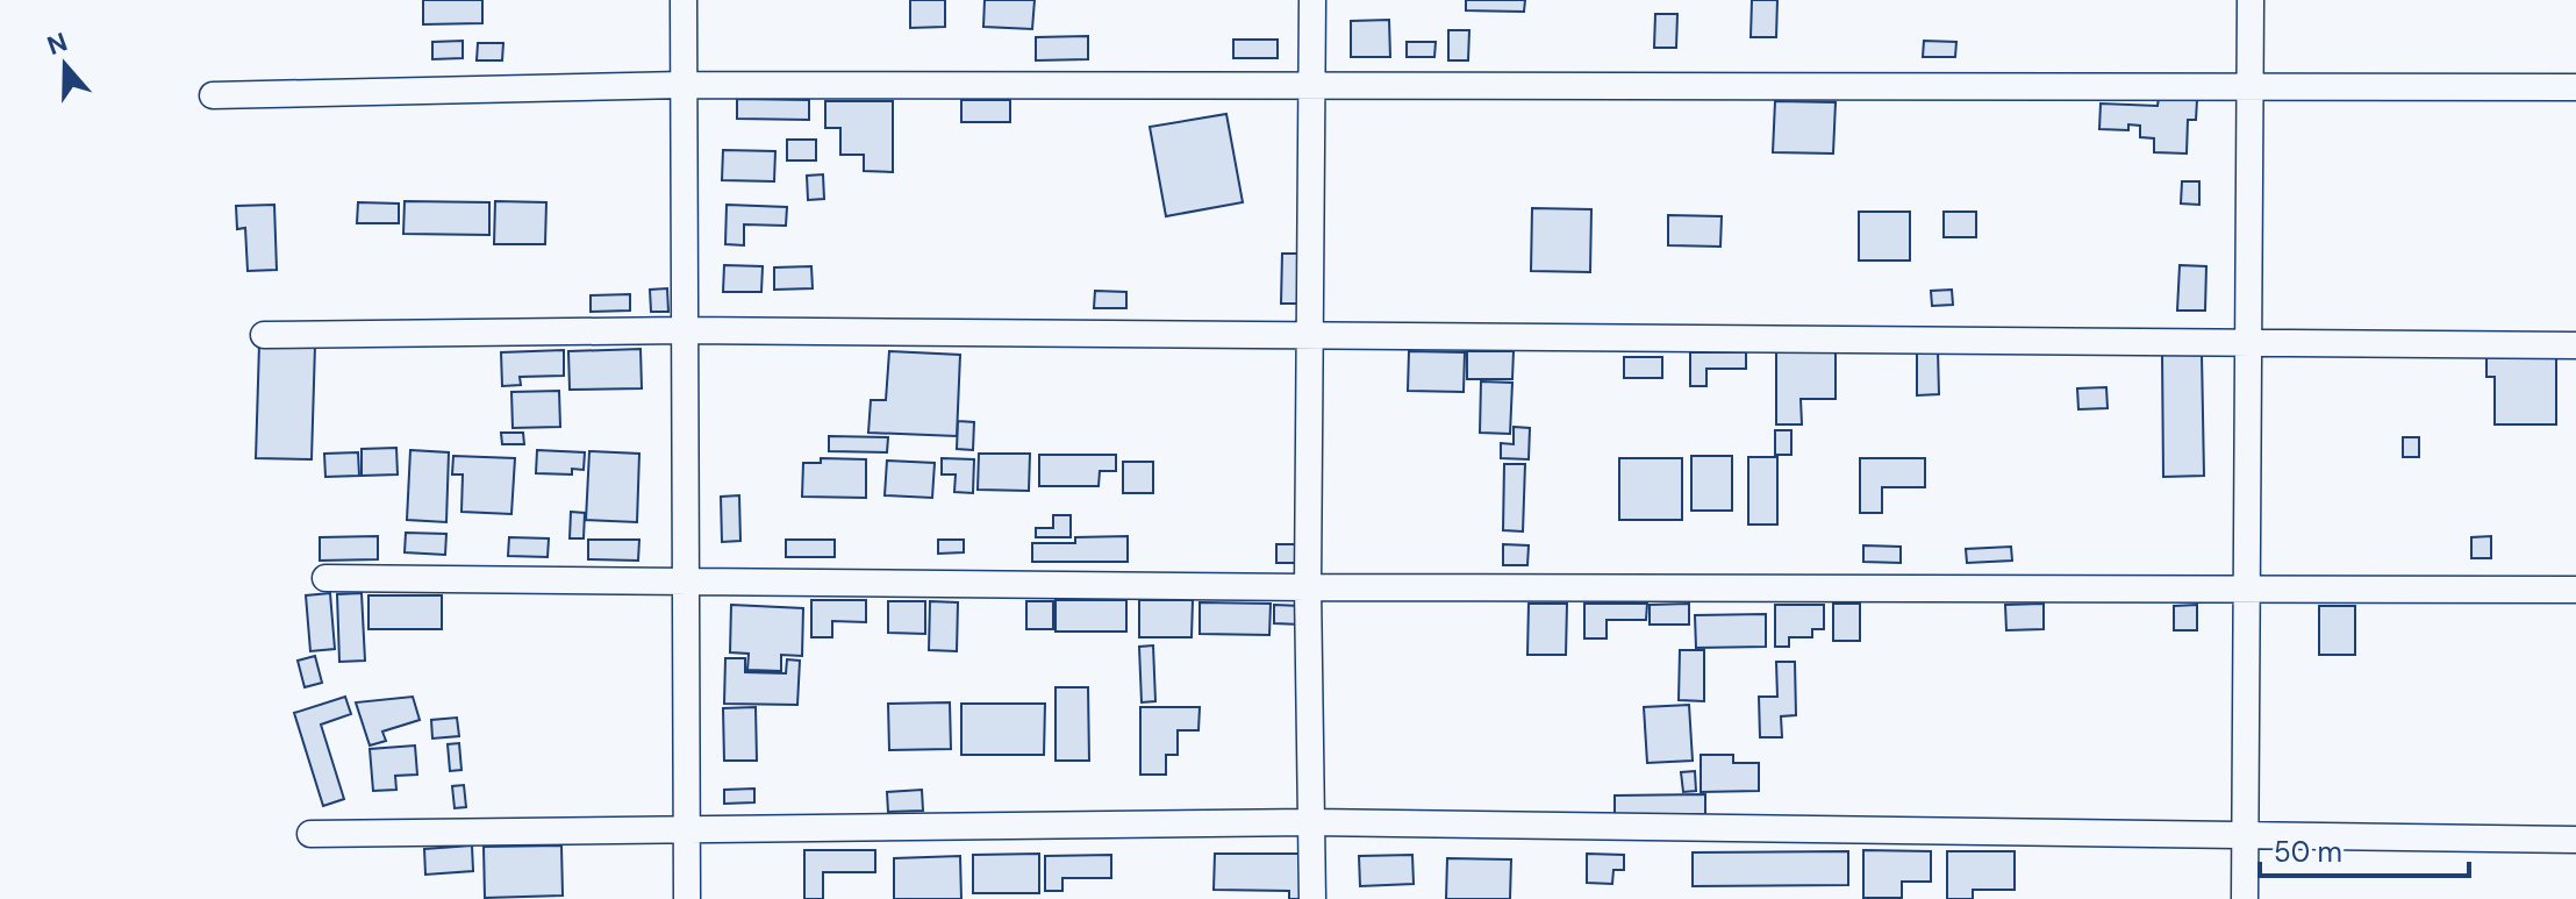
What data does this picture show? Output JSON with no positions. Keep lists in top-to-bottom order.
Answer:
{
  "scale_bar": "50 m",
  "north": "top"
}
